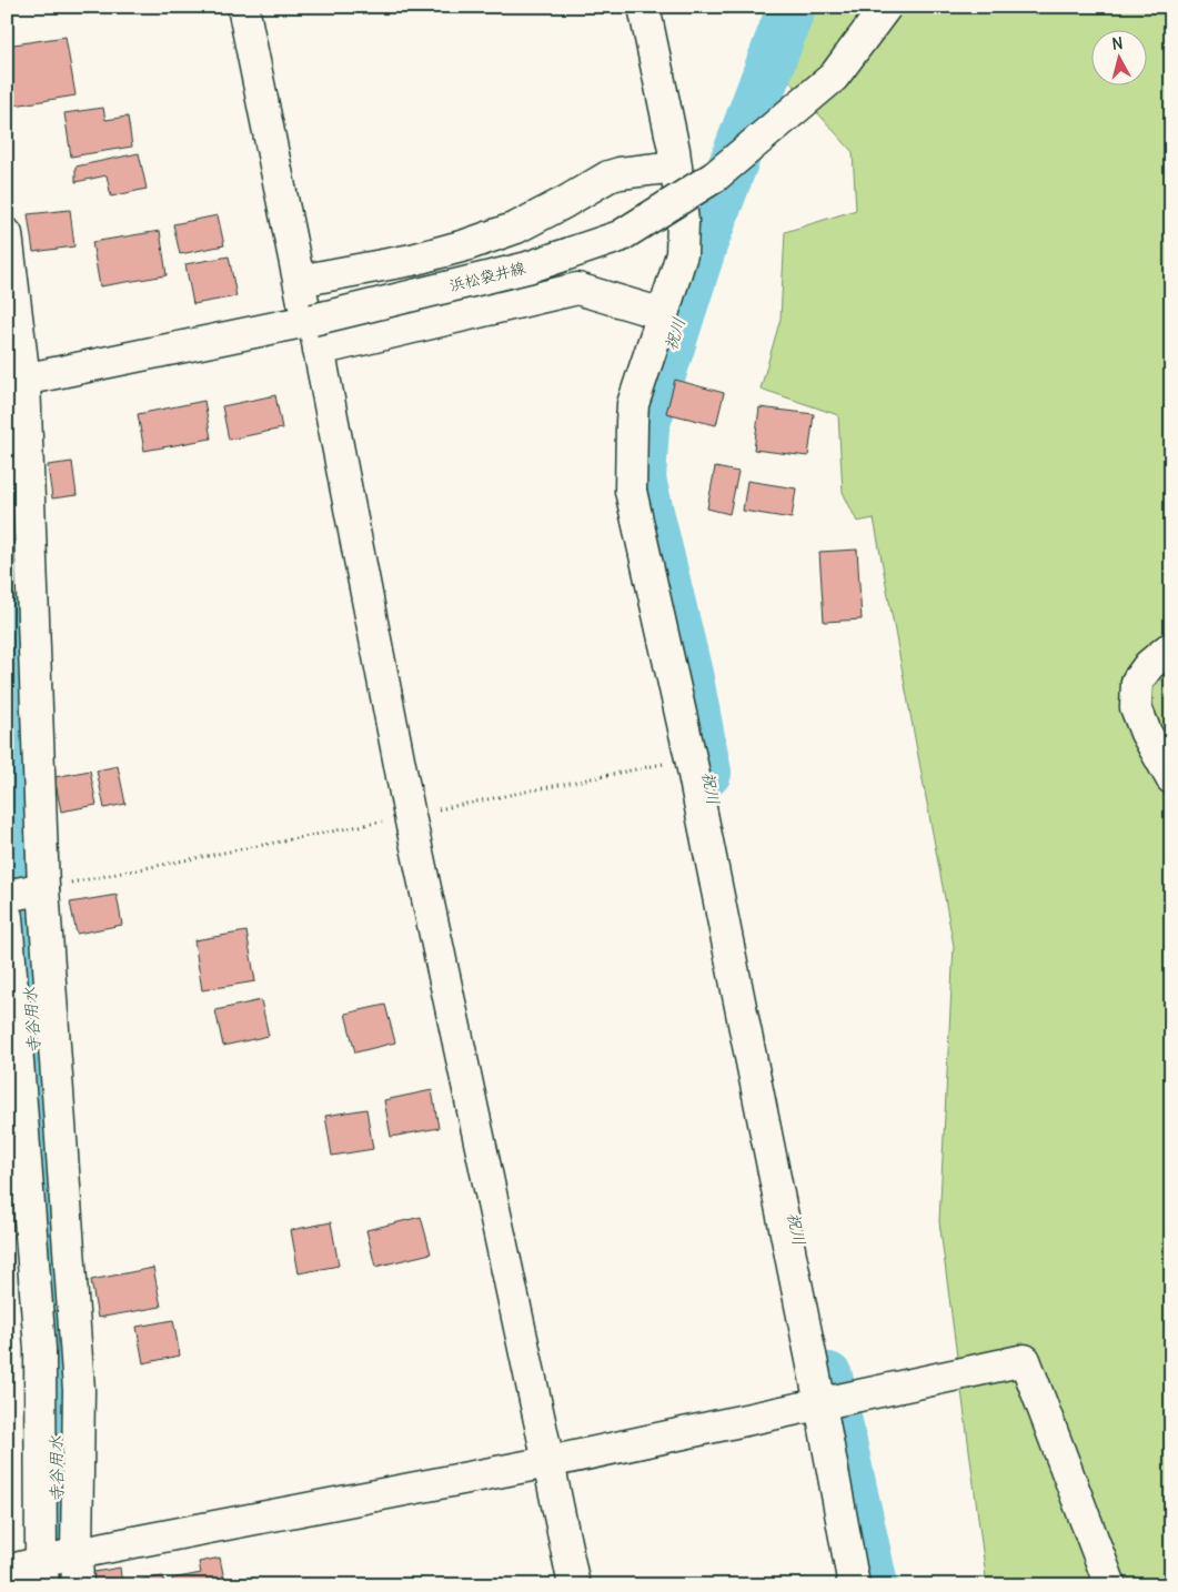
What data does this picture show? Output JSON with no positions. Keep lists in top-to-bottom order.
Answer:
{
  "streets": {
    "street": ["浜松袋井線"]
  },
  "water": ["祝川", "寺谷用水"],
  "north": "top"
}
